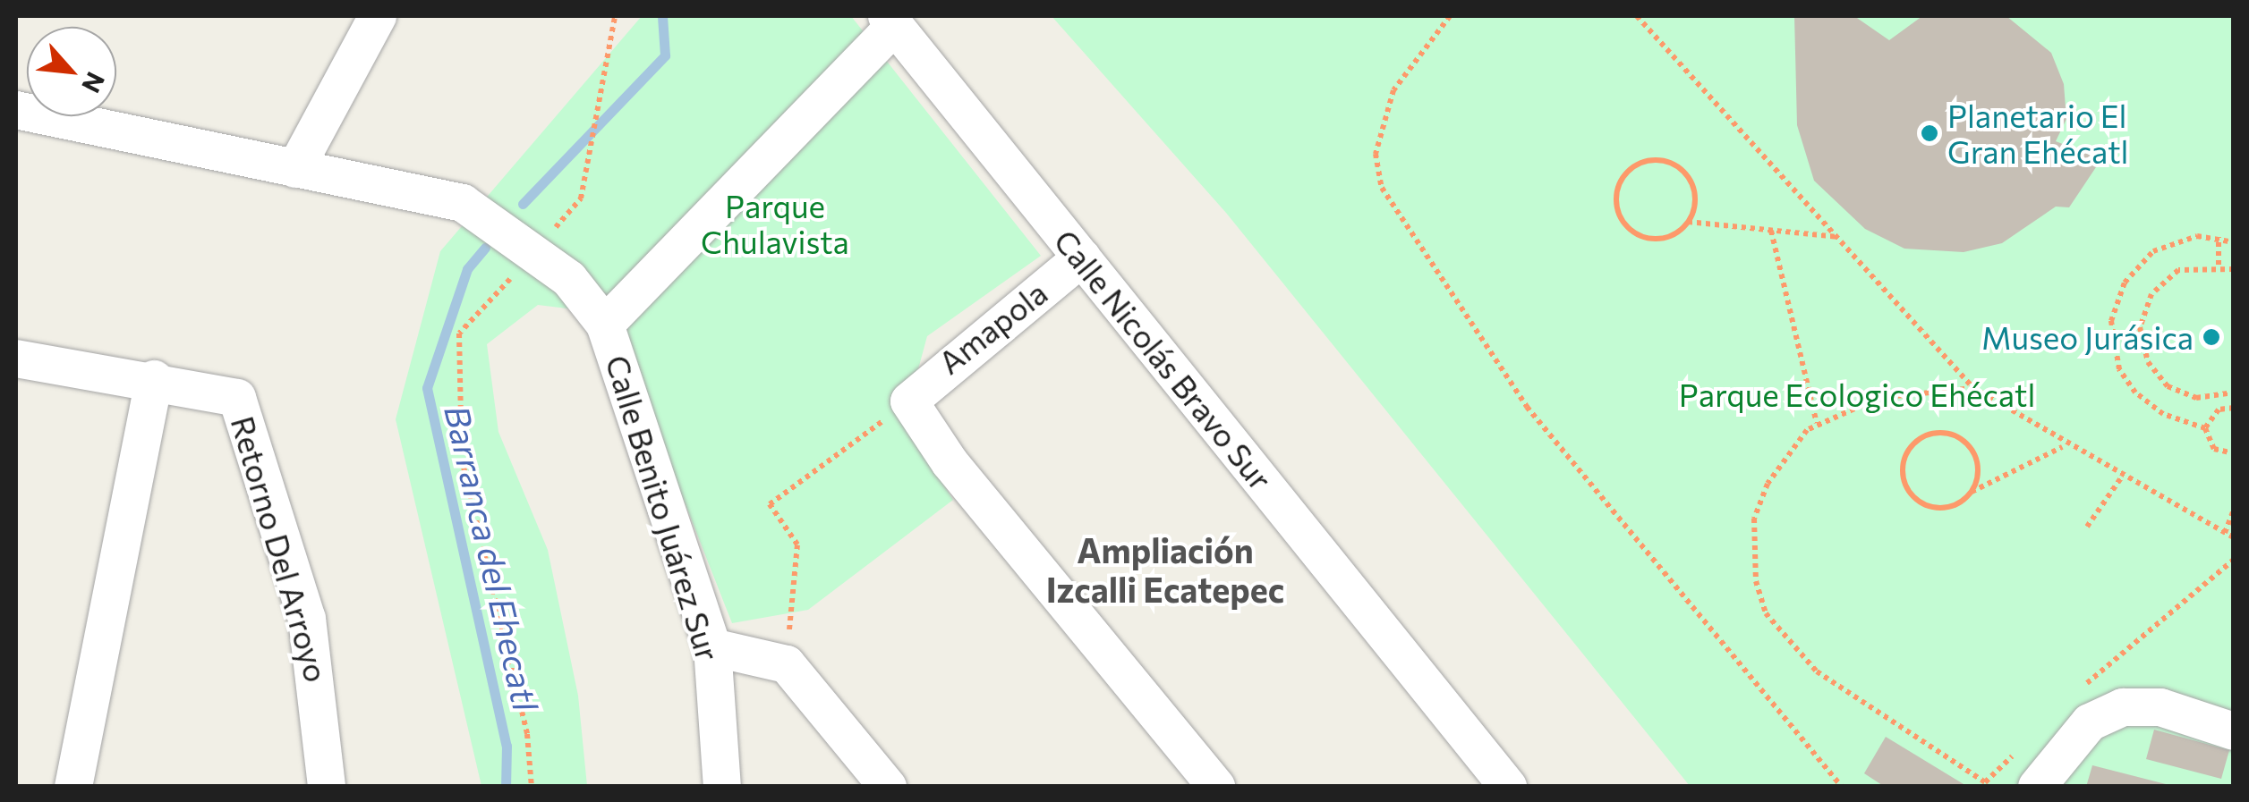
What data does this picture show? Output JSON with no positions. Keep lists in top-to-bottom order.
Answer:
{
  "streets": {
    "street": [
      "Amapola",
      "Calle Nicolás Bravo Sur",
      "Calle Benito Juárez Sur",
      "Retorno Del Arroyo"
    ]
  },
  "crossings": [
    ["Amapola", "Calle Nicolás Bravo Sur"],
    ["Calle Nicolás Bravo Sur", "Calle Benito Juárez Sur"]
  ],
  "districts": ["Ampliación Izcalli Ecatepec"],
  "water": ["Barranca del Ehecatl"],
  "parks": ["Parque Chulavista", "Parque Ecologico Ehécatl"],
  "places": ["Planetario El Gran Ehécatl", "Museo Jurásica"],
  "north": "bottom right"
}
